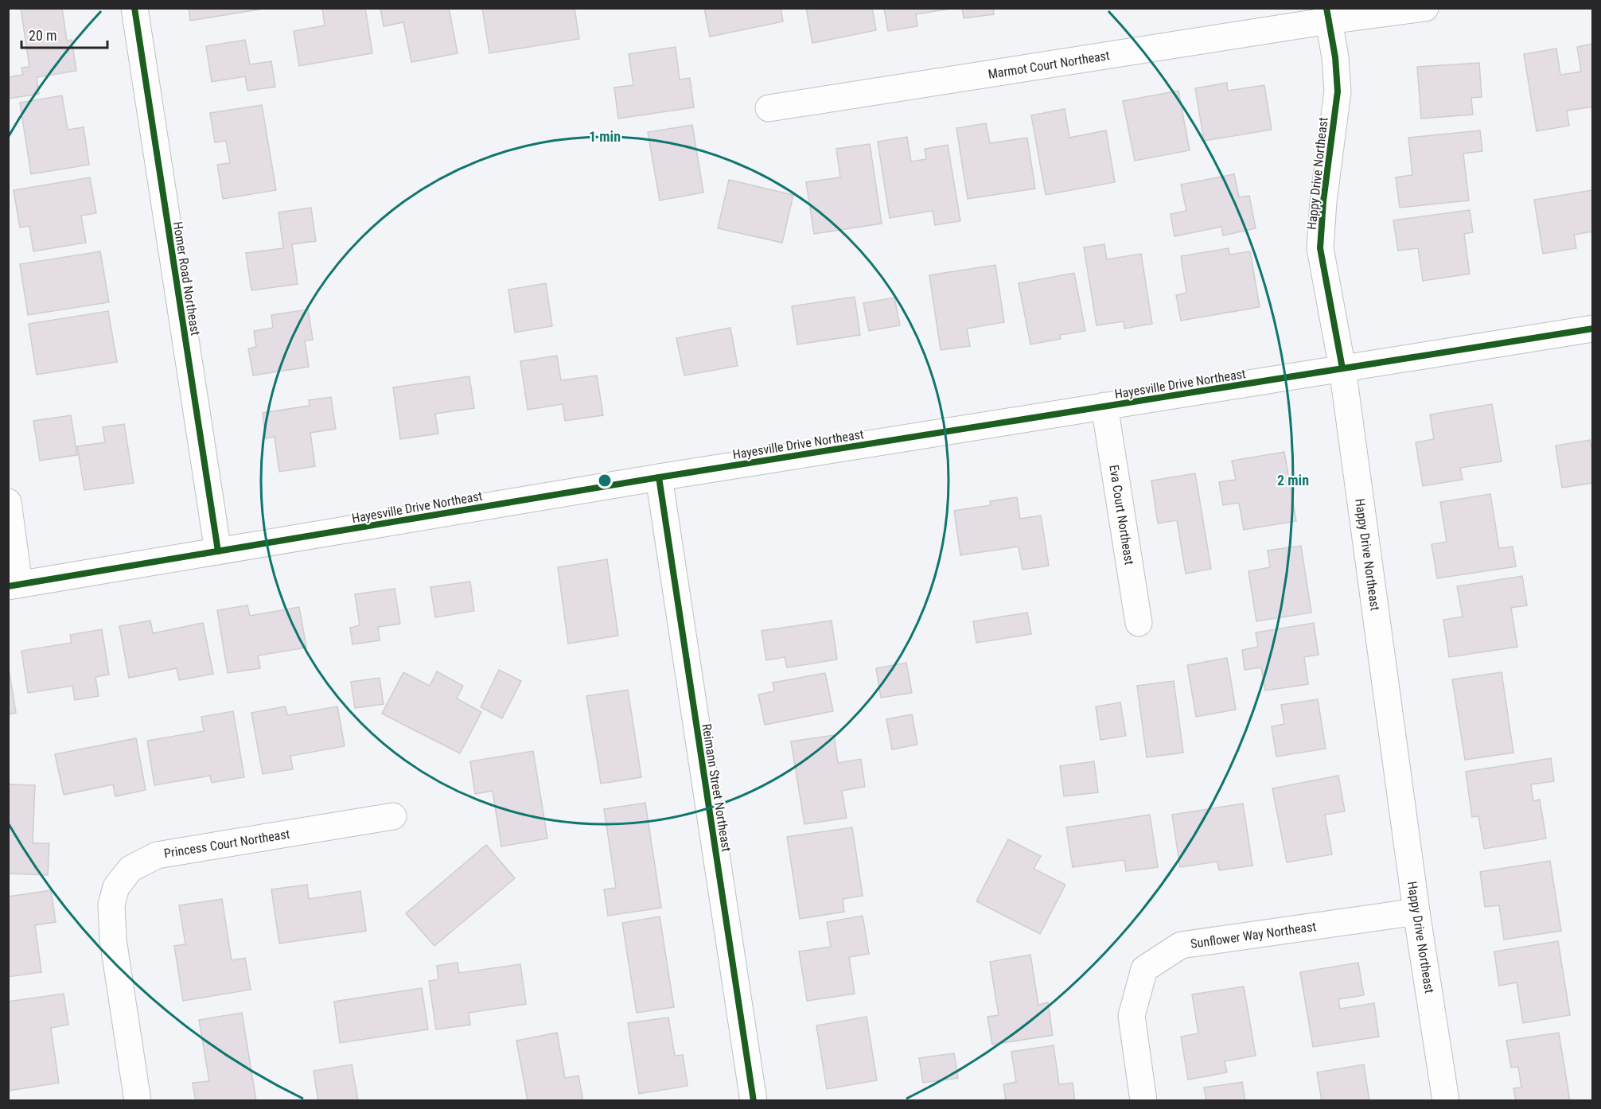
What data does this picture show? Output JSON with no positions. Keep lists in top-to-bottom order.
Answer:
{
  "streets": {
    "street": [
      "Marmot Court Northeast",
      "Happy Drive Northeast",
      "Homer Road Northeast",
      "Hayesville Drive Northeast",
      "Eva Court Northeast",
      "Reimann Street Northeast",
      "Princess Court Northeast",
      "Sunflower Way Northeast"
    ]
  },
  "crossings": [
    ["Marmot Court Northeast", "Happy Drive Northeast"],
    ["Happy Drive Northeast", "Hayesville Drive Northeast"],
    ["Happy Drive Northeast", "Sunflower Way Northeast"],
    ["Homer Road Northeast", "Hayesville Drive Northeast"],
    ["Hayesville Drive Northeast", "Eva Court Northeast"],
    ["Hayesville Drive Northeast", "Reimann Street Northeast"]
  ],
  "scale_bar": "20 m",
  "rings": ["1 min", "2 min"]
}
